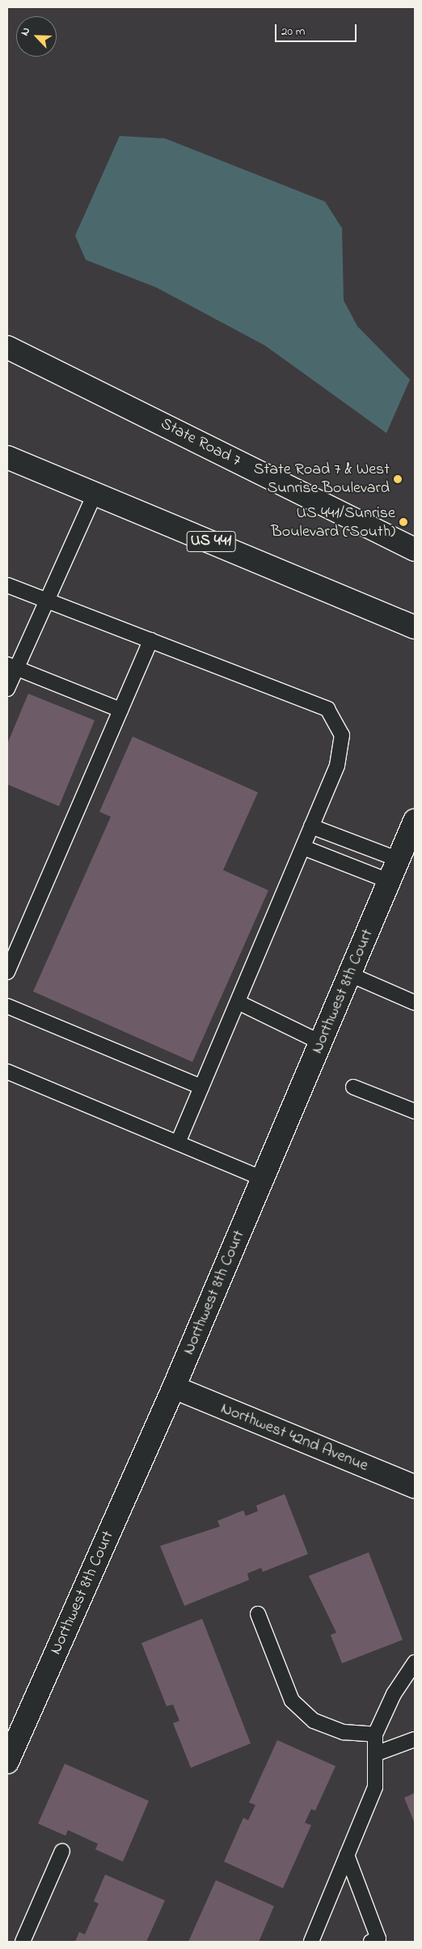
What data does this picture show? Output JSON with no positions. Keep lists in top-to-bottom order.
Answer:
{
  "streets": {
    "street": [
      "State Road 7",
      "US 441",
      "Northwest 8th Court",
      "Northwest 42nd Avenue"
    ]
  },
  "crossings": [
    ["Northwest 8th Court", "Northwest 42nd Avenue"]
  ],
  "places": ["State Road 7 & West Sunrise Boulevard", "US 441/Sunrise Boulevard (South)"],
  "scale_bar": "20 m",
  "north": "top left"
}
